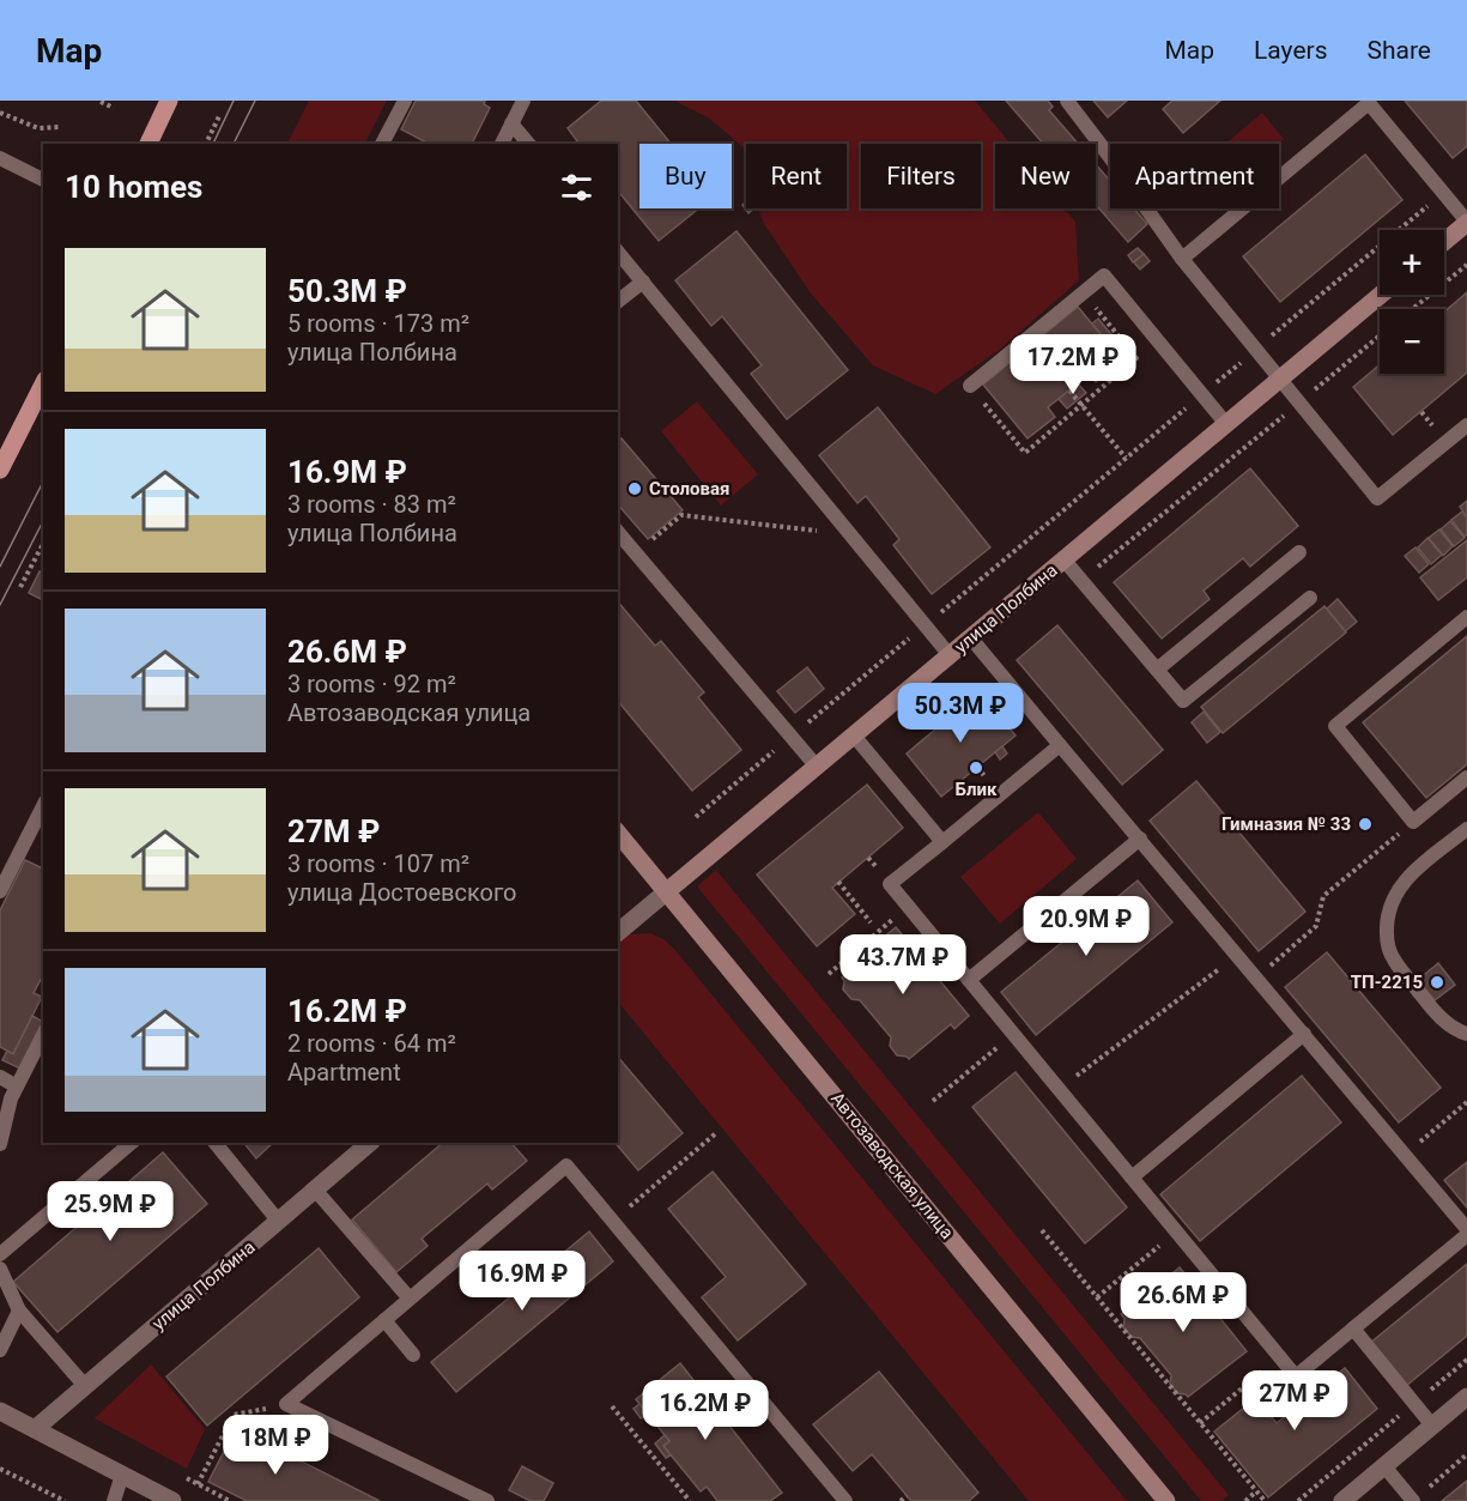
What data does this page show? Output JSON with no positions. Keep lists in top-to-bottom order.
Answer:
{
  "streets": {
    "street": ["улица Полбина", "Автозаводская улица"]
  },
  "crossings": [
    ["улица Полбина", "Автозаводская улица"]
  ],
  "places": [
    "Столовая",
    "Блик",
    "Гимназия № 33",
    "ТП-2215"
  ],
  "page": {
    "header": "Map",
    "nav": ["Map", "Layers", "Share"],
    "chip": [
      "Buy",
      "Rent",
      "Filters",
      "New",
      "Apartment"
    ],
    "heading": "10 homes",
    "map_buttons": ["+", "−"],
    "list": [
      {
        "name": "50.3M ₽",
        "note": "5 rooms · 173 m² · улица Полбина"
      },
      {
        "name": "16.9M ₽",
        "note": "3 rooms · 83 m² · улица Полбина"
      },
      {
        "name": "26.6M ₽",
        "note": "3 rooms · 92 m² · Автозаводская улица"
      },
      {
        "name": "27M ₽",
        "note": "3 rooms · 107 m² · улица Достоевского"
      },
      {
        "name": "16.2M ₽",
        "note": "2 rooms · 64 m² · Apartment"
      }
    ],
    "price": [
      "17.2M ₽",
      "50.3M ₽",
      "20.9M ₽",
      "43.7M ₽",
      "25.9M ₽",
      "16.9M ₽",
      "26.6M ₽",
      "27M ₽",
      "16.2M ₽",
      "18M ₽"
    ]
  }
}
